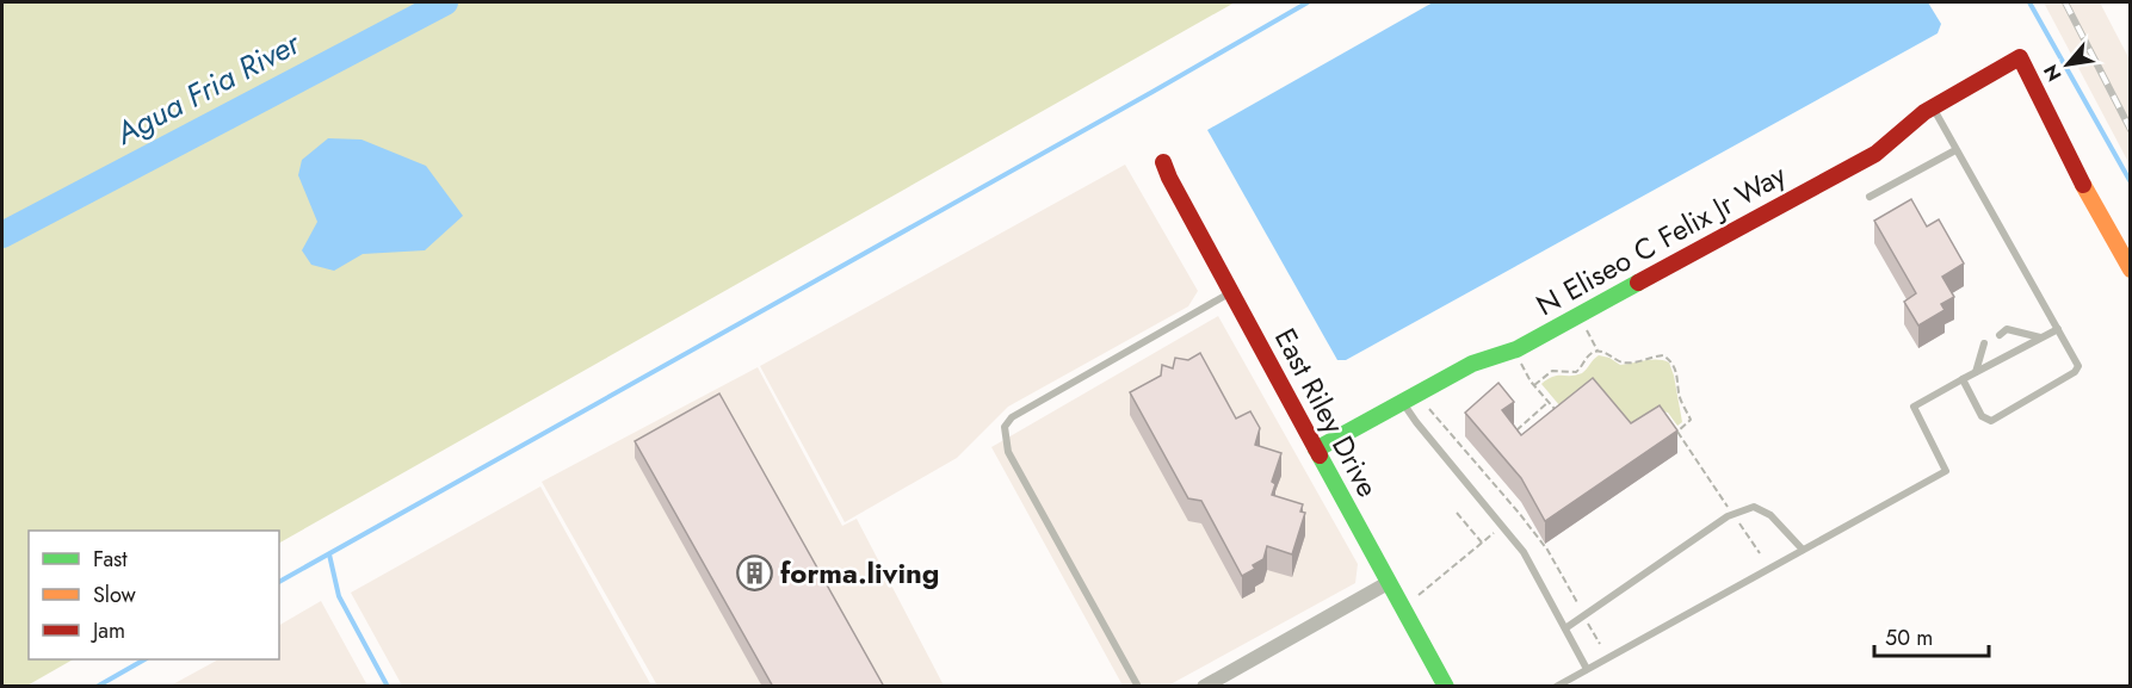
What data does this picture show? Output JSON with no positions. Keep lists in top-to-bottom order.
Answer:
{
  "streets": {
    "street": ["N Eliseo C Felix Jr Way", "East Riley Drive"]
  },
  "crossings": [
    ["N Eliseo C Felix Jr Way", "East Riley Drive"]
  ],
  "water": ["Agua Fria River"],
  "places": {
    "building": ["forma.living"]
  },
  "legend": ["Fast", "Slow", "Jam"],
  "scale_bar": "50 m",
  "north": "bottom left"
}
